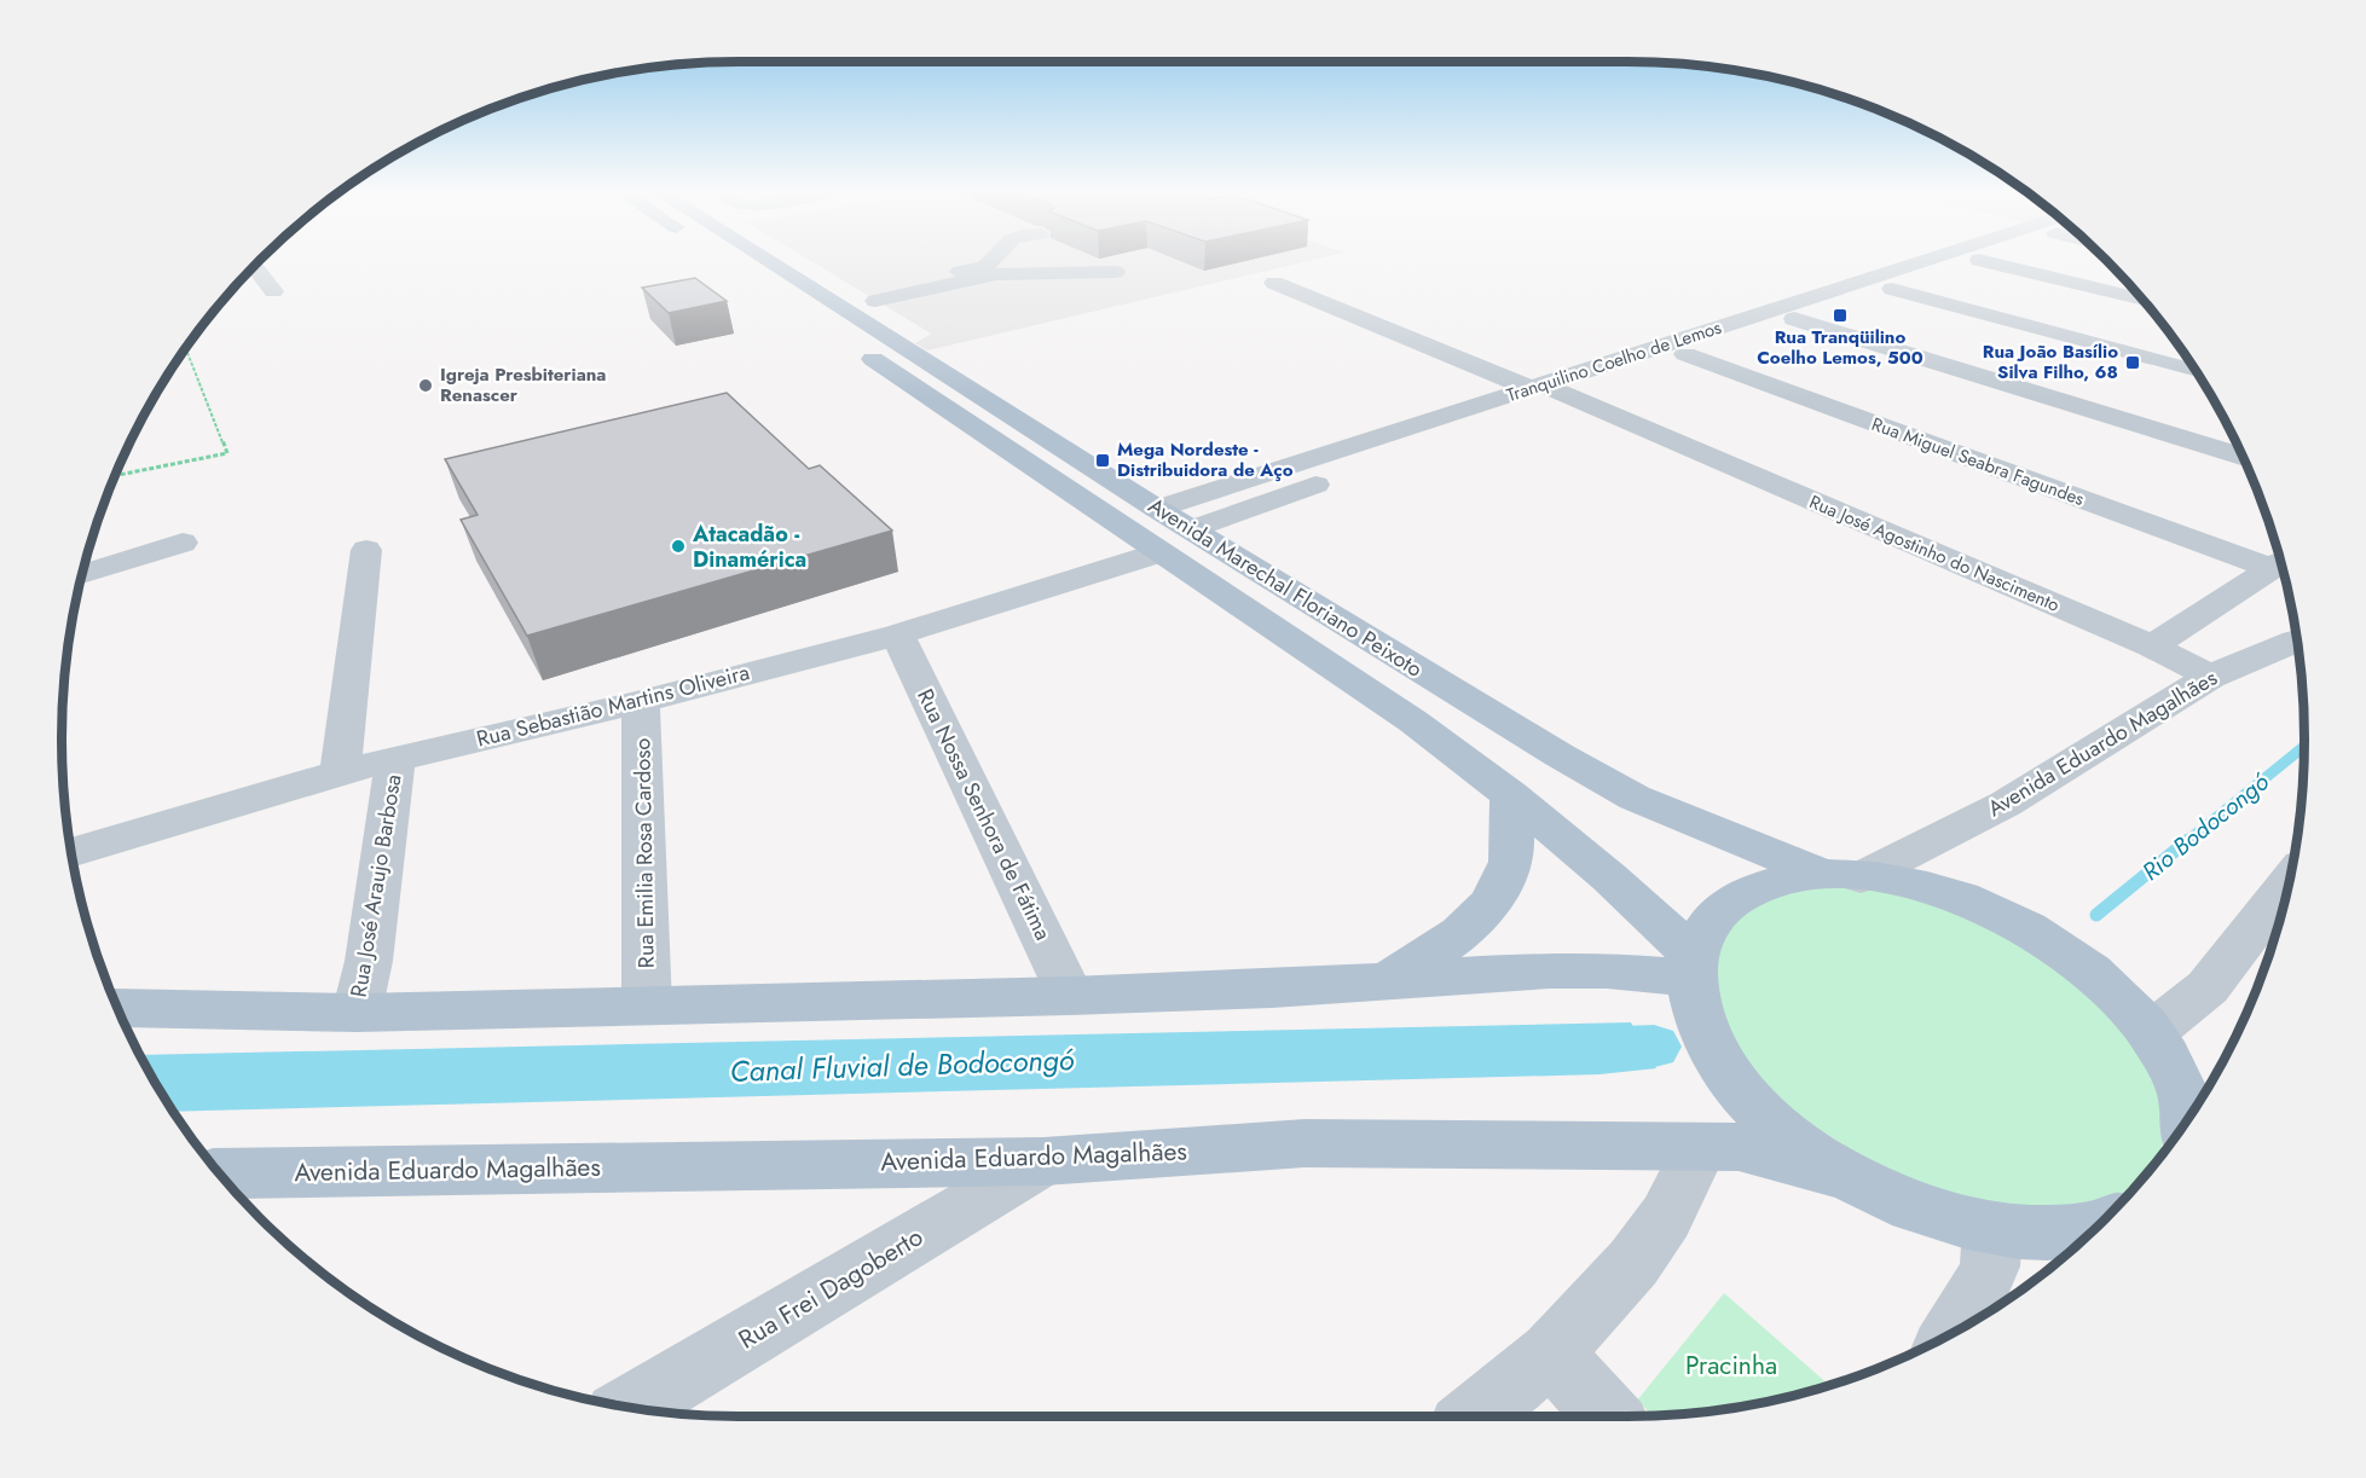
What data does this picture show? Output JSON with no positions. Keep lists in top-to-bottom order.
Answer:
{
  "streets": {
    "main road": ["Avenida Marechal Floriano Peixoto", "Avenida Eduardo Magalhães"],
    "street": [
      "Tranquilino Coelho de Lemos",
      "Rua Miguel Seabra Fagundes",
      "Rua José Agostinho do Nascimento",
      "Rua Sebastião Martins Oliveira",
      "Rua Nossa Senhora de Fátima",
      "Rua Emilia Rosa Cardoso",
      "Rua José Araujo Barbosa",
      "Rua Frei Dagoberto"
    ]
  },
  "crossings": [
    ["Tranquilino Coelho de Lemos", "Rua Miguel Seabra Fagundes"],
    ["Tranquilino Coelho de Lemos", "Rua José Agostinho do Nascimento"],
    ["Tranquilino Coelho de Lemos", "Avenida Marechal Floriano Peixoto"],
    ["Rua José Agostinho do Nascimento", "Avenida Eduardo Magalhães"],
    ["Avenida Marechal Floriano Peixoto", "Rua Sebastião Martins Oliveira"],
    ["Avenida Marechal Floriano Peixoto", "Avenida Eduardo Magalhães"],
    ["Rua Sebastião Martins Oliveira", "Rua Nossa Senhora de Fátima"],
    ["Rua Sebastião Martins Oliveira", "Rua Emilia Rosa Cardoso"],
    ["Rua Sebastião Martins Oliveira", "Rua José Araujo Barbosa"],
    ["Avenida Eduardo Magalhães", "Rua Frei Dagoberto"]
  ],
  "water": ["Rio Bodocongó", "Canal Fluvial de Bodocongó"],
  "parks": ["Pracinha"],
  "places": {
    "transit": ["Rua Tranqüilino Coelho Lemos, 500", "Rua João Basílio Silva Filho, 68", "Mega Nordeste - Distribuidora de Aço"],
    "other": ["Igreja Presbiteriana Renascer", "Atacadão - Dinamérica"]
  }
}
